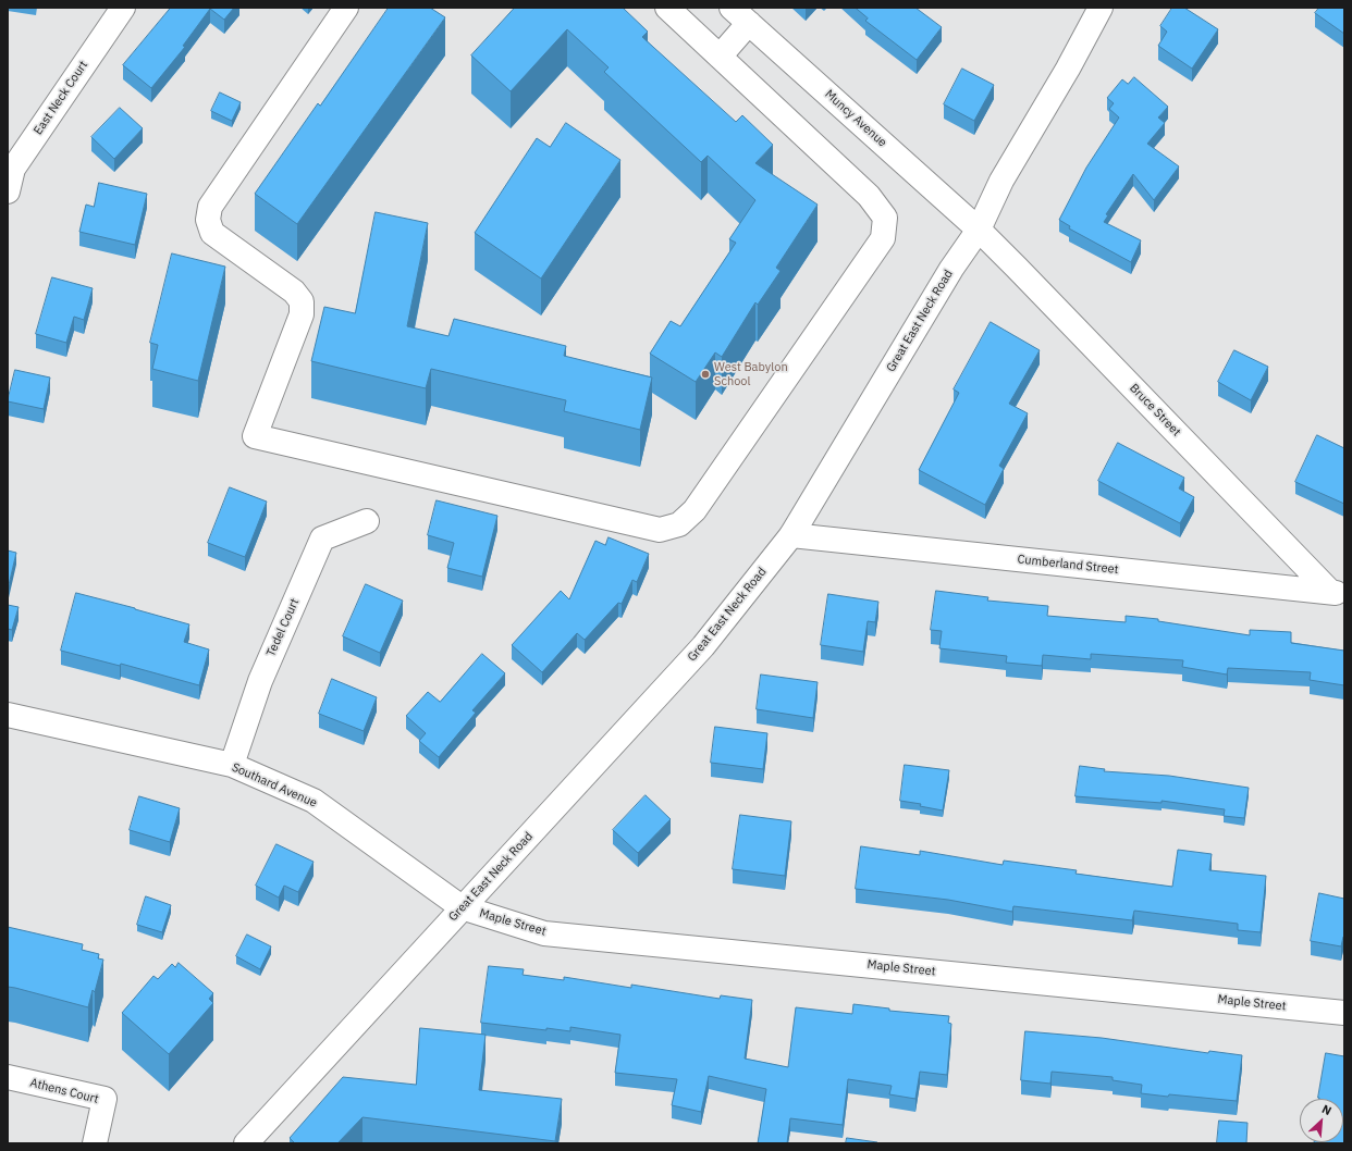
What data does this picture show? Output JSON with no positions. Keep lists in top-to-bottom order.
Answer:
{
  "streets": {
    "street": [
      "East Neck Court",
      "Muncy Avenue",
      "Great East Neck Road",
      "Bruce Street",
      "Cumberland Street",
      "Tedel Court",
      "Southard Avenue",
      "Maple Street",
      "Athens Court"
    ]
  },
  "crossings": [
    ["Muncy Avenue", "Great East Neck Road"],
    ["Muncy Avenue", "Bruce Street"],
    ["Great East Neck Road", "Bruce Street"],
    ["Great East Neck Road", "Cumberland Street"],
    ["Great East Neck Road", "Southard Avenue"],
    ["Great East Neck Road", "Maple Street"],
    ["Bruce Street", "Cumberland Street"],
    ["Tedel Court", "Southard Avenue"],
    ["Southard Avenue", "Maple Street"]
  ],
  "places": ["West Babylon School"],
  "north": "top right"
}
